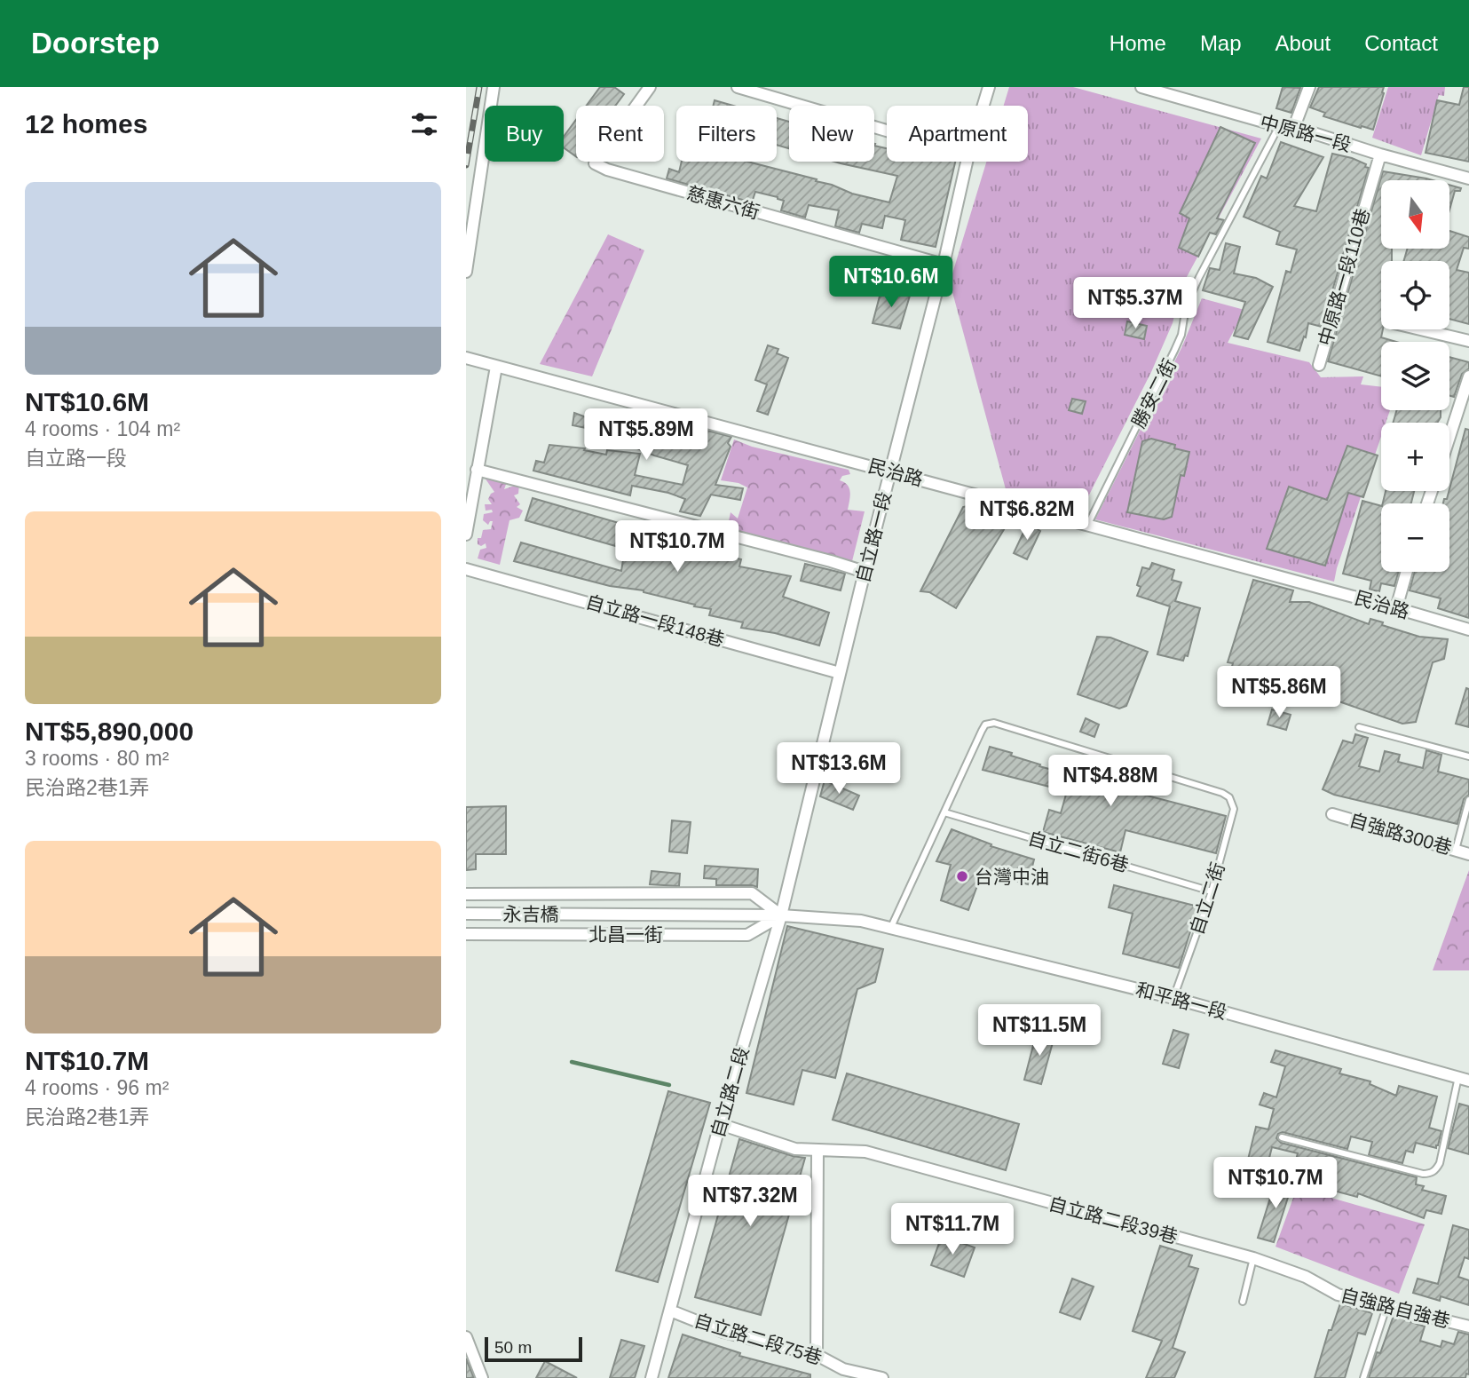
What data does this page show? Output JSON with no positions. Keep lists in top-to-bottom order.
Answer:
{
  "streets": {
    "street": [
      "中原路一段",
      "慈惠六街",
      "中原路一段110巷",
      "民治路",
      "自立路一段",
      "自立路一段148巷",
      "自強路300巷",
      "永吉橋",
      "北昌一街",
      "和平路一段",
      "自立路二段",
      "自立路二段39巷",
      "自強路自強巷",
      "自立路二段75巷"
    ],
    "lane": ["勝安二街", "自立二街6巷", "自立二街"]
  },
  "crossings": [
    ["中原路一段", "中原路一段110巷"],
    ["中原路一段", "勝安二街"],
    ["慈惠六街", "自立路一段"],
    ["勝安二街", "民治路"],
    ["民治路", "自立路一段"],
    ["自立路一段", "自立路一段148巷"],
    ["自立路一段", "永吉橋"],
    ["自立路一段", "北昌一街"],
    ["自立路一段", "和平路一段"],
    ["自立路一段", "自立路二段"],
    ["自立二街6巷", "自立二街"],
    ["自立二街", "和平路一段"],
    ["永吉橋", "北昌一街"],
    ["永吉橋", "和平路一段"],
    ["永吉橋", "自立路二段"],
    ["北昌一街", "和平路一段"],
    ["北昌一街", "自立路二段"],
    ["和平路一段", "自立路二段"],
    ["自立路二段", "自立路二段39巷"],
    ["自立路二段", "自立路二段75巷"],
    ["自立路二段39巷", "自強路自強巷"]
  ],
  "places": ["台灣中油"],
  "scale_bar": "50 m",
  "north": "bottom",
  "page": {
    "header": "Doorstep",
    "nav": [
      "Home",
      "Map",
      "About",
      "Contact"
    ],
    "heading": "12 homes",
    "chip": [
      "Buy",
      "Rent",
      "Filters",
      "New",
      "Apartment"
    ],
    "list": [
      {
        "name": "NT$10.6M",
        "note": "4 rooms · 104 m² · 自立路一段"
      },
      {
        "name": "NT$5,890,000",
        "note": "3 rooms · 80 m² · 民治路2巷1弄"
      },
      {
        "name": "NT$10.7M",
        "note": "4 rooms · 96 m² · 民治路2巷1弄"
      }
    ],
    "map_buttons": ["+", "−"],
    "price": [
      "NT$10.6M",
      "NT$5.37M",
      "NT$5.89M",
      "NT$6.82M",
      "NT$10.7M",
      "NT$5.86M",
      "NT$13.6M",
      "NT$4.88M",
      "NT$11.5M",
      "NT$10.7M",
      "NT$7.32M",
      "NT$11.7M"
    ],
    "scale": "50 m"
  }
}
